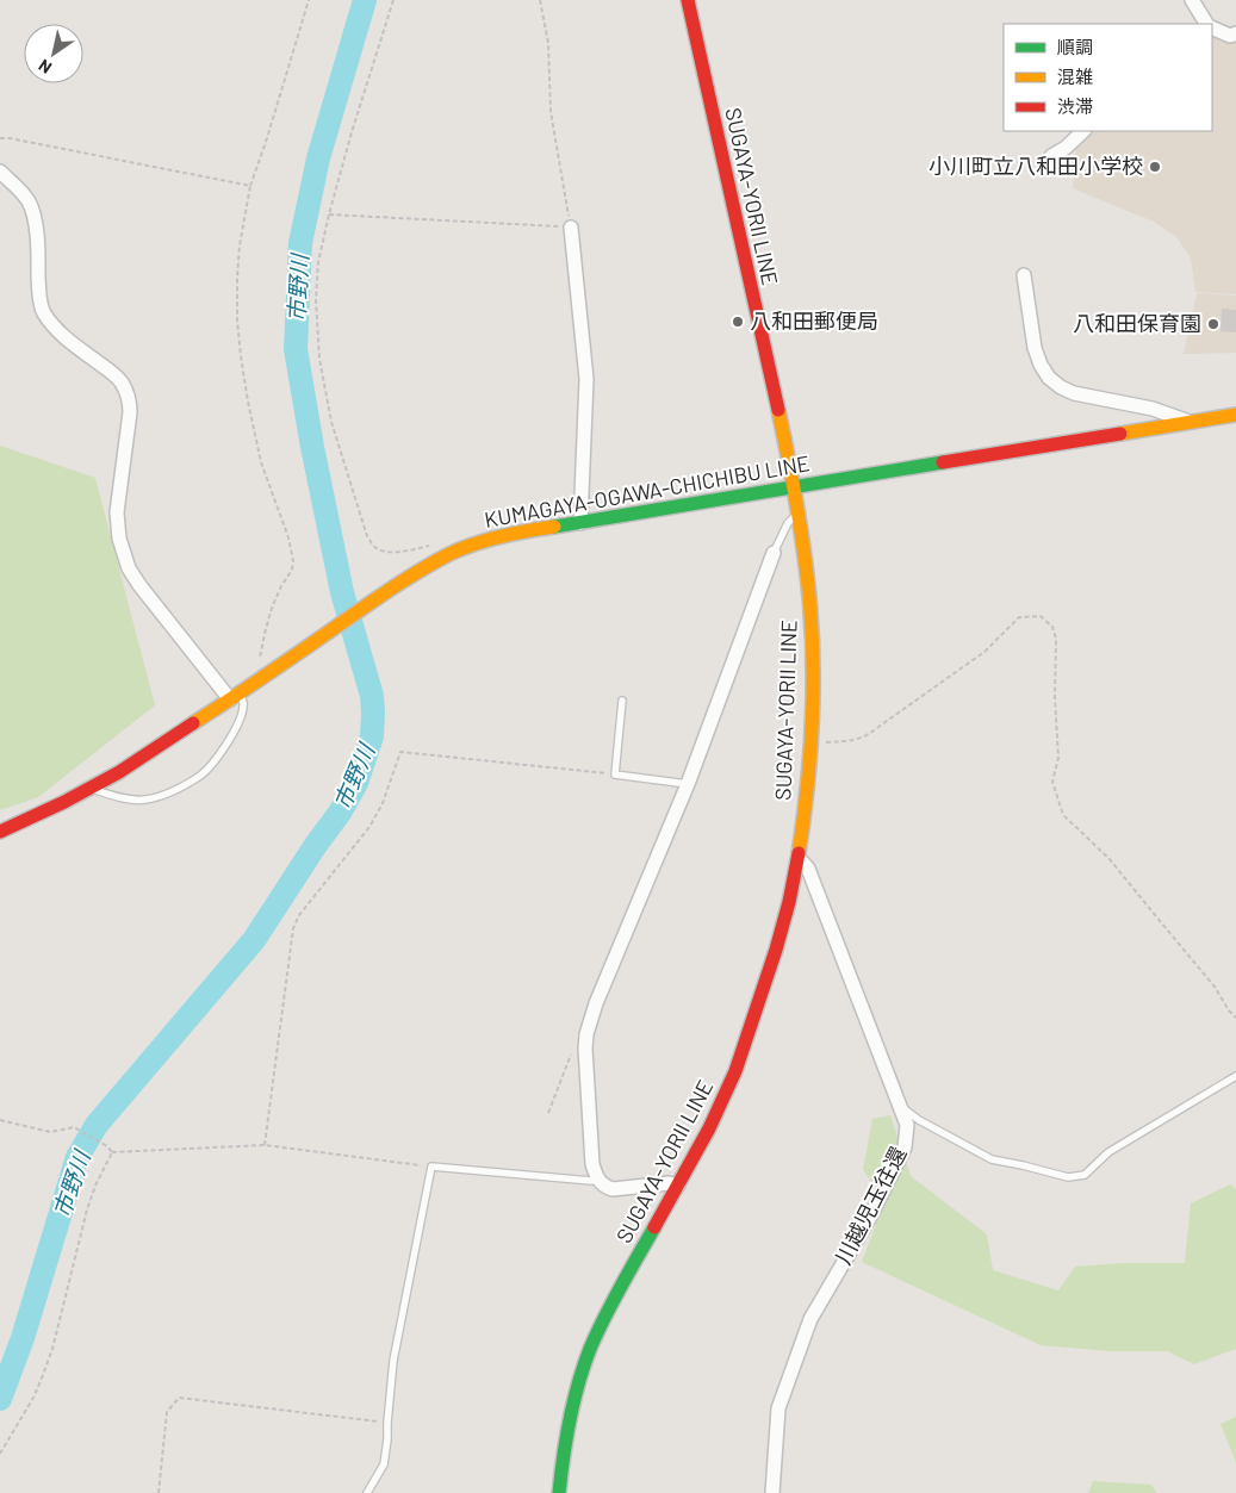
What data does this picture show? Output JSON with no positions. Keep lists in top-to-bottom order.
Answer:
{
  "streets": {
    "main road": ["SUGAYA-YORII LINE", "KUMAGAYA-OGAWA-CHICHIBU LINE"],
    "street": ["川越児玉往還"]
  },
  "crossings": [
    ["SUGAYA-YORII LINE", "KUMAGAYA-OGAWA-CHICHIBU LINE"],
    ["SUGAYA-YORII LINE", "川越児玉往還"]
  ],
  "water": ["市野川"],
  "places": ["小川町立八和田小学校", "八和田郵便局", "八和田保育園"],
  "legend": ["順調", "混雑", "渋滞"],
  "north": "bottom left"
}
